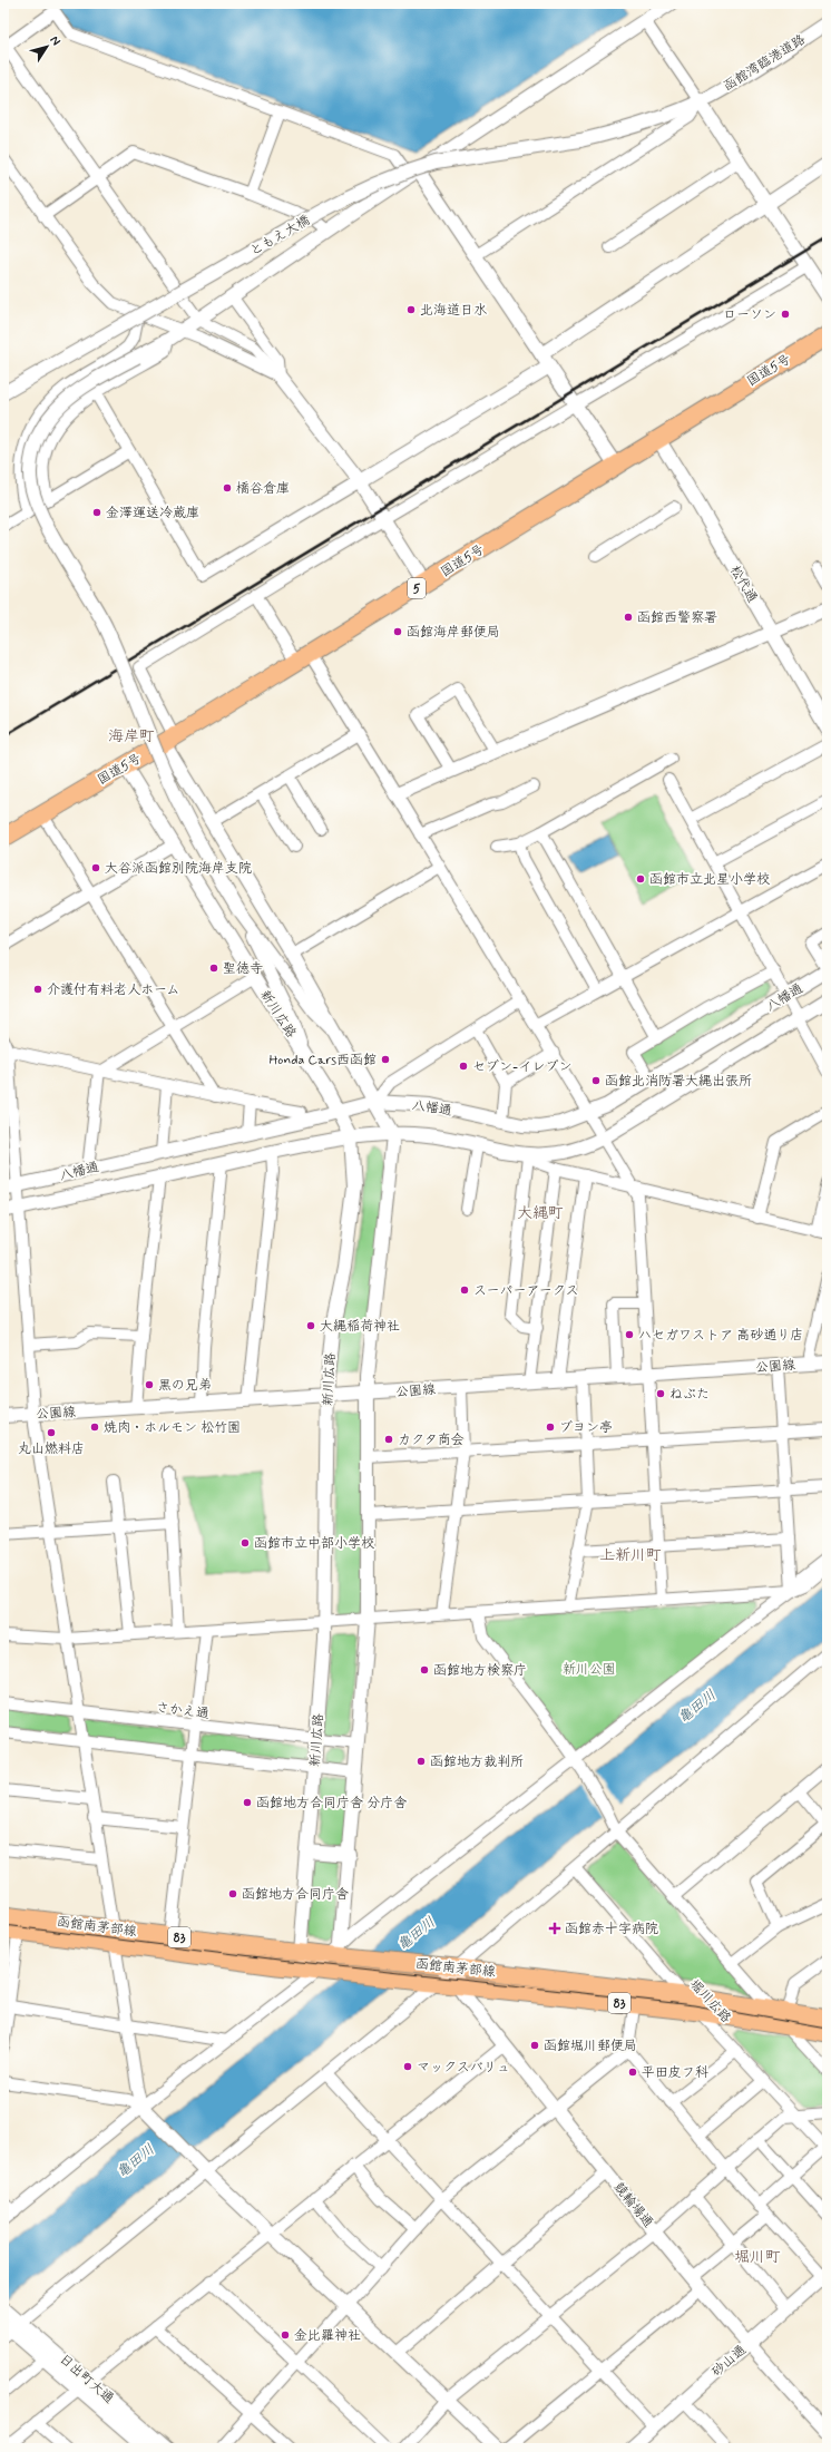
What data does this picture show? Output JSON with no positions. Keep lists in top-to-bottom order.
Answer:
{
  "streets": {
    "highway": ["国道5号", "5"],
    "main road": ["函館南茅部線", "83"],
    "street": [
      "函館湾臨港道路",
      "ともえ大橋",
      "松代通",
      "八幡通",
      "新川広路",
      "公園線",
      "さかえ通",
      "堀川広路",
      "競輪場通",
      "砂山通",
      "日出町大通"
    ]
  },
  "crossings": [
    ["函館湾臨港道路", "ともえ大橋"],
    ["国道5号", "松代通"],
    ["国道5号", "新川広路"],
    ["八幡通", "新川広路"],
    ["新川広路", "公園線"],
    ["新川広路", "さかえ通"],
    ["新川広路", "函館南茅部線"],
    ["函館南茅部線", "83"],
    ["函館南茅部線", "堀川広路"],
    ["83", "堀川広路"],
    ["83", "競輪場通"],
    ["競輪場通", "砂山通"]
  ],
  "districts": [
    "海岸町",
    "大縄町",
    "上新川町",
    "堀川町"
  ],
  "water": ["亀田川"],
  "parks": ["新川公園"],
  "places": {
    "other": [
      "北海道日水",
      "ローソン",
      "橋谷倉庫",
      "金澤運送冷蔵庫",
      "函館西警察署",
      "函館海岸郵便局",
      "大谷派函館別院海岸支院",
      "函館市立北星小学校",
      "聖徳寺",
      "介護付有料老人ホーム",
      "Honda Cars西函館",
      "セブン-イレブン",
      "函館北消防署大縄出張所",
      "スーパーアークス",
      "大縄稲荷神社",
      "ハセガワストア 高砂通り店",
      "黒の兄弟",
      "ねぶた",
      "焼肉・ホルモン 松竹園",
      "ブヨン亭",
      "丸山燃料店",
      "カクタ商会",
      "函館市立中部小学校",
      "函館地方検察庁",
      "函館地方裁判所",
      "函館地方合同庁舎 分庁舎",
      "函館地方合同庁舎",
      "函館堀川郵便局",
      "マックスバリュ",
      "平田皮フ科",
      "金比羅神社"
    ],
    "health": ["函館赤十字病院"]
  },
  "north": "top right"
}
